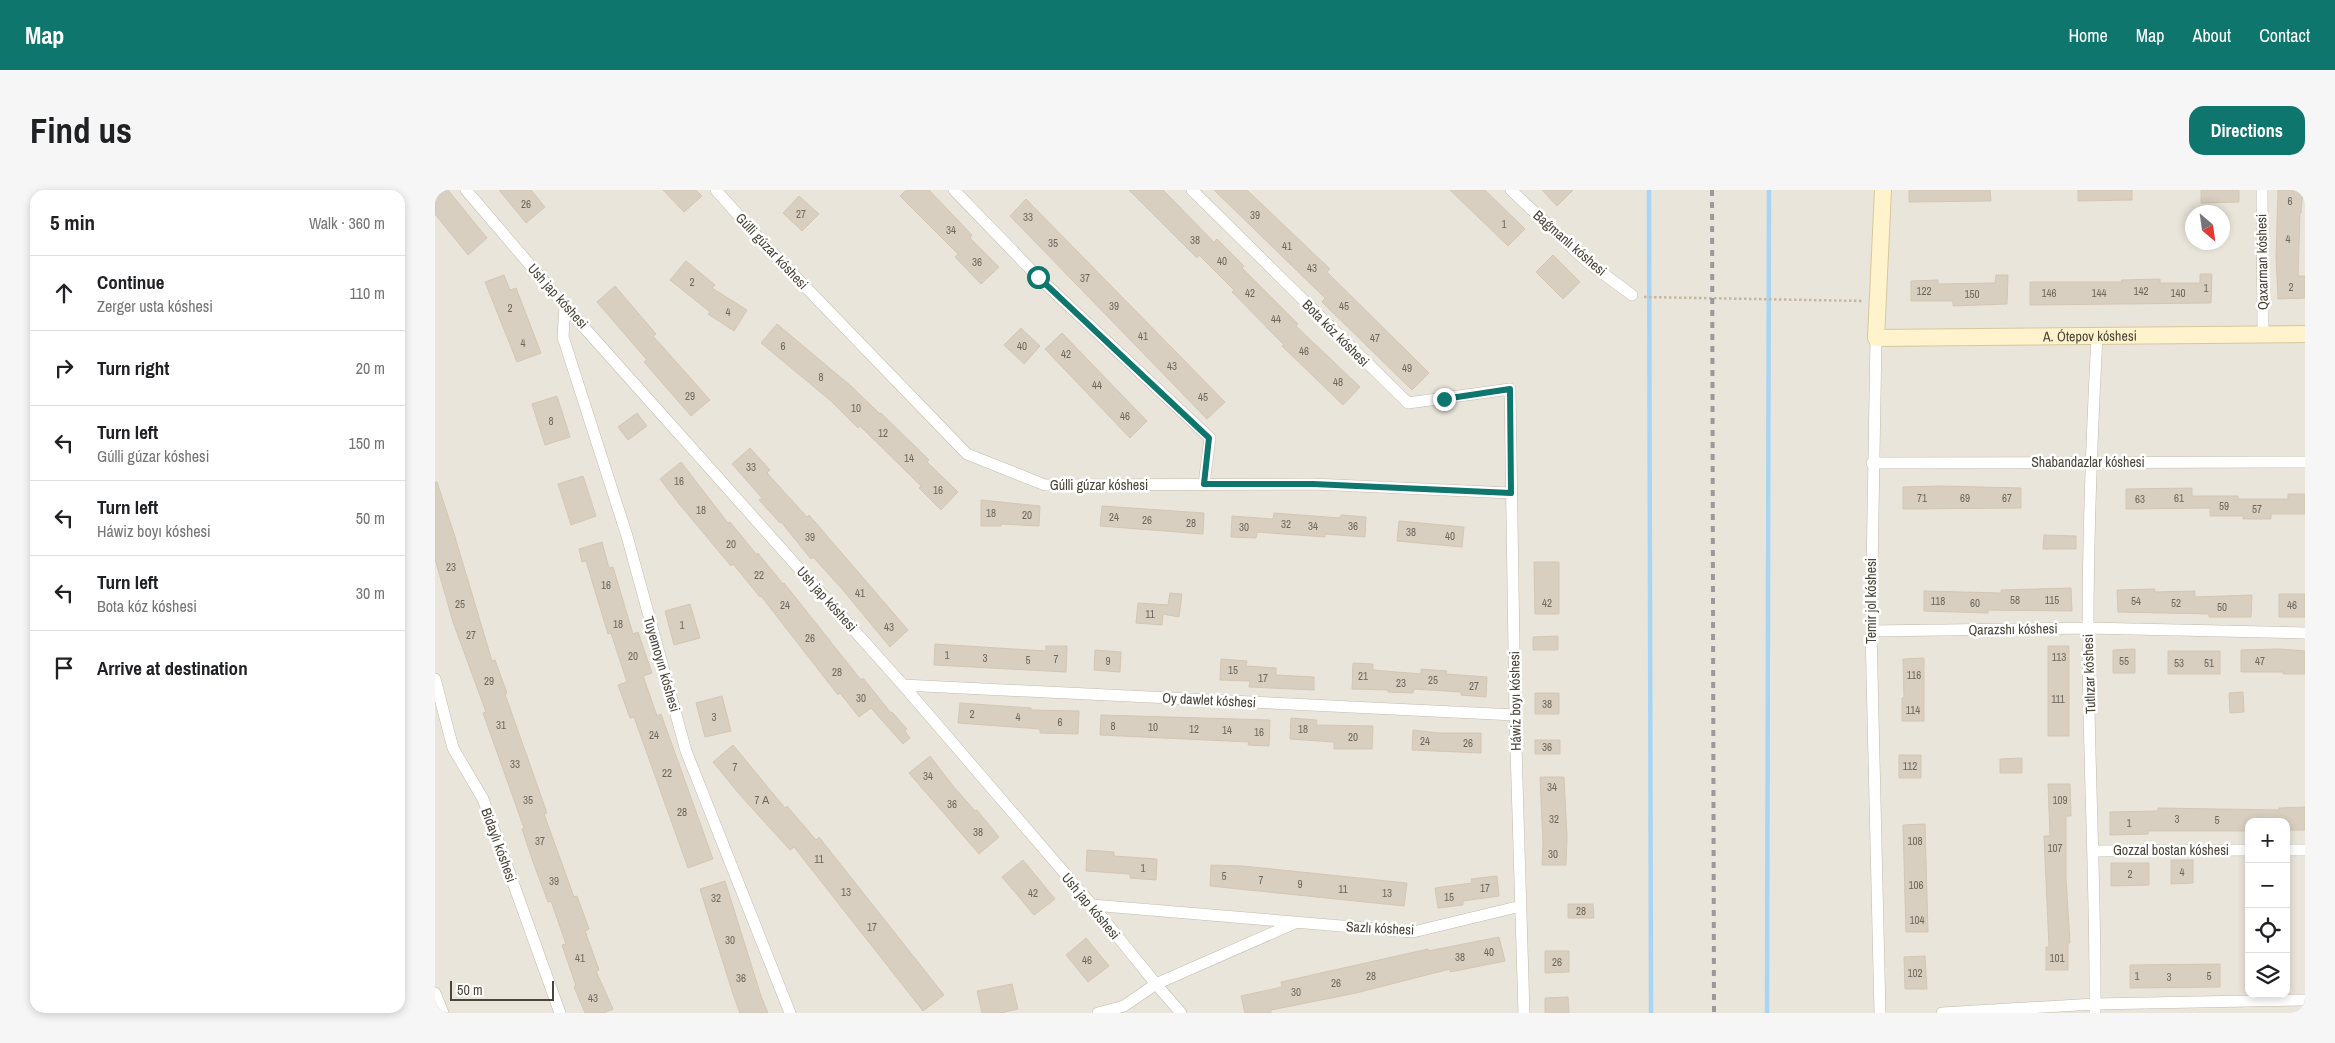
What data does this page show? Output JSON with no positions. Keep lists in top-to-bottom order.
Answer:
{
  "streets": {
    "street": [
      "Baǵmanlı kóshesi",
      "Gúlli gúzar kóshesi",
      "Qaxarman kóshesi",
      "Ush jap kóshesi",
      "Bota kóz kóshesi",
      "A. Ótepov kóshesi",
      "Shabandazlar kóshesi",
      "Temir jol kóshesi",
      "Qarazshı kóshesi",
      "Tuyemoyın kóshesi",
      "Tutlızar kóshesi",
      "Oy dawlet kóshesi",
      "Háwiz boyı kóshesi",
      "Bidaylı kóshesi",
      "Gozzal bostan kóshesi",
      "Sazlı kóshesi"
    ]
  },
  "crossings": [
    ["Gúlli gúzar kóshesi", "Háwiz boyı kóshesi"],
    ["Qaxarman kóshesi", "A. Ótepov kóshesi"],
    ["Ush jap kóshesi", "Tuyemoyın kóshesi"],
    ["Ush jap kóshesi", "Oy dawlet kóshesi"],
    ["Ush jap kóshesi", "Sazlı kóshesi"],
    ["Bota kóz kóshesi", "Háwiz boyı kóshesi"],
    ["A. Ótepov kóshesi", "Temir jol kóshesi"],
    ["A. Ótepov kóshesi", "Tutlızar kóshesi"],
    ["Shabandazlar kóshesi", "Temir jol kóshesi"],
    ["Shabandazlar kóshesi", "Tutlızar kóshesi"],
    ["Temir jol kóshesi", "Qarazshı kóshesi"],
    ["Qarazshı kóshesi", "Tutlızar kóshesi"],
    ["Tutlızar kóshesi", "Gozzal bostan kóshesi"],
    ["Oy dawlet kóshesi", "Háwiz boyı kóshesi"],
    ["Háwiz boyı kóshesi", "Sazlı kóshesi"]
  ],
  "house_numbers": [
    "6",
    "26",
    "27",
    "39",
    "33",
    "1",
    "34",
    "4",
    "38",
    "35",
    "41",
    "40",
    "36",
    "43",
    "37",
    "2",
    "2",
    "1",
    "122",
    "142",
    "42",
    "146",
    "144",
    "140",
    "150",
    "39",
    "45",
    "2",
    "4",
    "44",
    "41",
    "47",
    "4",
    "6",
    "40",
    "46",
    "42",
    "43",
    "49",
    "8",
    "48",
    "44",
    "29",
    "45",
    "10",
    "46",
    "8",
    "12",
    "14",
    "33",
    "16",
    "16",
    "71",
    "69",
    "67",
    "61",
    "63",
    "59",
    "57",
    "18",
    "18",
    "20",
    "24",
    "26",
    "28",
    "32",
    "34",
    "36",
    "30",
    "38",
    "40",
    "39",
    "20",
    "23",
    "22",
    "16",
    "41",
    "58",
    "115",
    "118",
    "54",
    "42",
    "60",
    "52",
    "25",
    "24",
    "46",
    "50",
    "11",
    "18",
    "1",
    "43",
    "27",
    "26",
    "1",
    "20",
    "113",
    "3",
    "7",
    "5",
    "9",
    "55",
    "47",
    "53",
    "51",
    "15",
    "28",
    "116",
    "21",
    "17",
    "25",
    "29",
    "23",
    "27",
    "30",
    "111",
    "38",
    "114",
    "2",
    "3",
    "4",
    "6",
    "31",
    "8",
    "10",
    "12",
    "18",
    "14",
    "16",
    "24",
    "20",
    "24",
    "26",
    "36",
    "33",
    "112",
    "7",
    "22",
    "34",
    "34",
    "35",
    "7 А",
    "109",
    "36",
    "28",
    "32",
    "3",
    "5",
    "1",
    "38",
    "37",
    "108",
    "107",
    "30",
    "11",
    "1",
    "4",
    "2",
    "5",
    "7",
    "39",
    "9",
    "106",
    "17",
    "11",
    "13",
    "42",
    "13",
    "15",
    "32",
    "28",
    "104",
    "17",
    "30",
    "40",
    "38",
    "41",
    "101",
    "46",
    "26",
    "102",
    "28",
    "1",
    "5",
    "3",
    "36",
    "26",
    "30",
    "43"
  ],
  "scale_bar": "50 m",
  "north": "bottom right",
  "page": {
    "header": "Map",
    "nav": [
      "Home",
      "Map",
      "About",
      "Contact"
    ],
    "buttons": "Directions",
    "title": "Find us",
    "heading": ["5 min", "Walk · 360 m"],
    "list": [
      ["Continue", "Zerger usta kóshesi", "110 m"],
      ["Turn right", "20 m"],
      ["Turn left", "Gúlli gúzar kóshesi", "150 m"],
      ["Turn left", "Háwiz boyı kóshesi", "50 m"],
      ["Turn left", "Bota kóz kóshesi", "30 m"],
      "Arrive at destination"
    ],
    "map_buttons": ["+", "−"],
    "scale": "50 m"
  }
}
